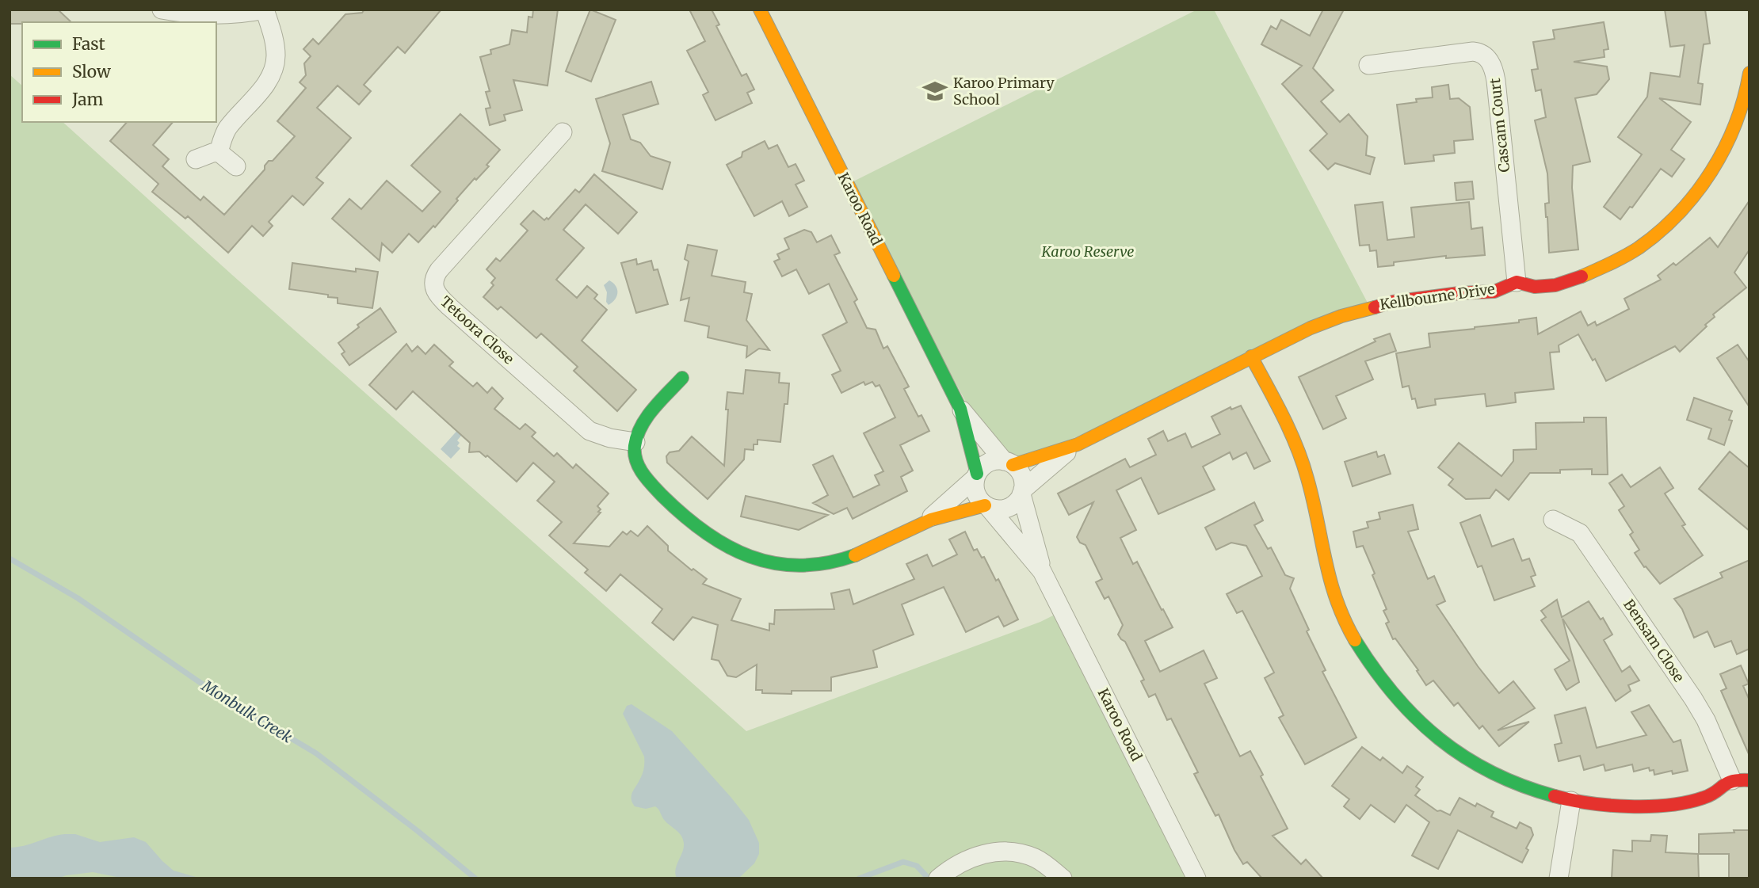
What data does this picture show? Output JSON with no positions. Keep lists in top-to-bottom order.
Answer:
{
  "streets": {
    "street": [
      "Cascam Court",
      "Karoo Road",
      "Kellbourne Drive",
      "Tetoora Close",
      "Bensam Close"
    ]
  },
  "crossings": [
    ["Cascam Court", "Kellbourne Drive"],
    ["Karoo Road", "Kellbourne Drive"]
  ],
  "water": ["Monbulk Creek"],
  "parks": ["Karoo Reserve"],
  "places": {
    "school or university": ["Karoo Primary School"]
  },
  "legend": ["Fast", "Slow", "Jam"]
}
